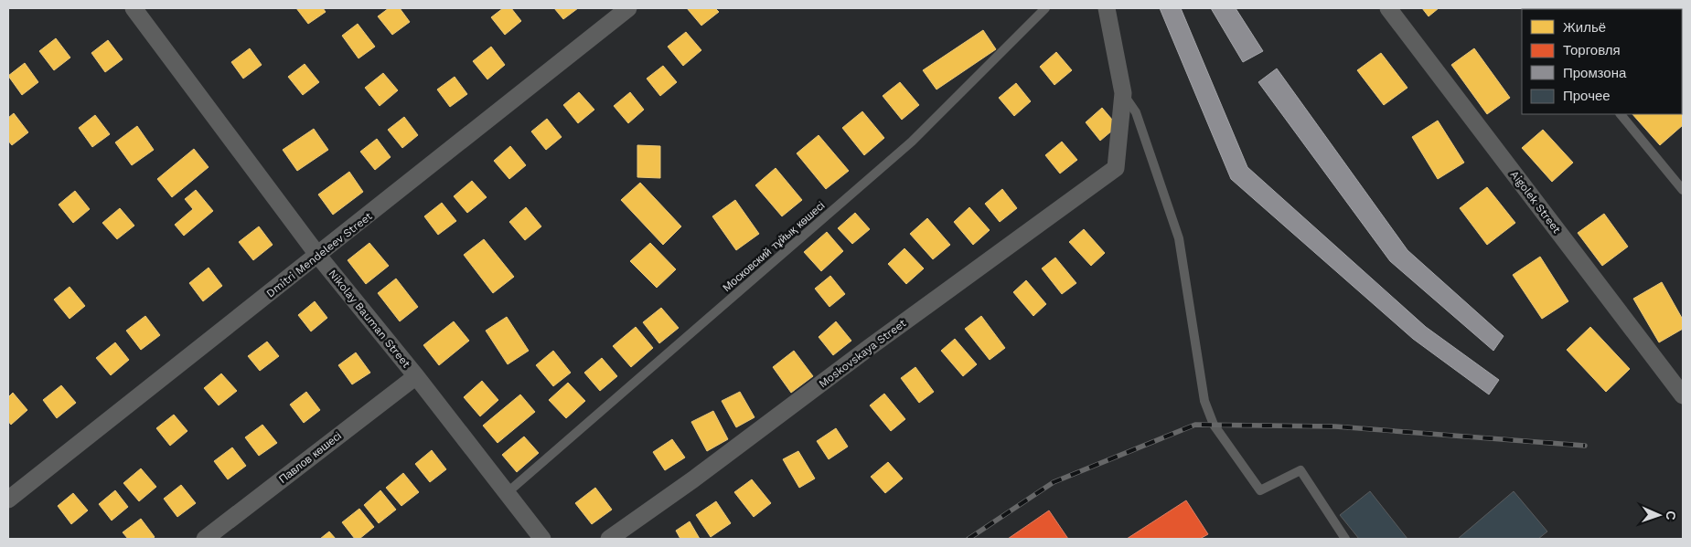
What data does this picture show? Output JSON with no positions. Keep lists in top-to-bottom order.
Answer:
{
  "streets": {
    "street": [
      "Aigolek Street",
      "Dmitri Mendeleev Street",
      "Nikolay Bauman Street",
      "Moskovskaya Street",
      "Павлов көшесі"
    ],
    "lane": ["Московский тұйық көшесі"]
  },
  "crossings": [
    ["Московский тұйық көшесі", "Nikolay Bauman Street"],
    ["Dmitri Mendeleev Street", "Nikolay Bauman Street"],
    ["Nikolay Bauman Street", "Павлов көшесі"]
  ],
  "legend": [
    "Жильё",
    "Торговля",
    "Промзона",
    "Прочее"
  ],
  "north": "right"
}
